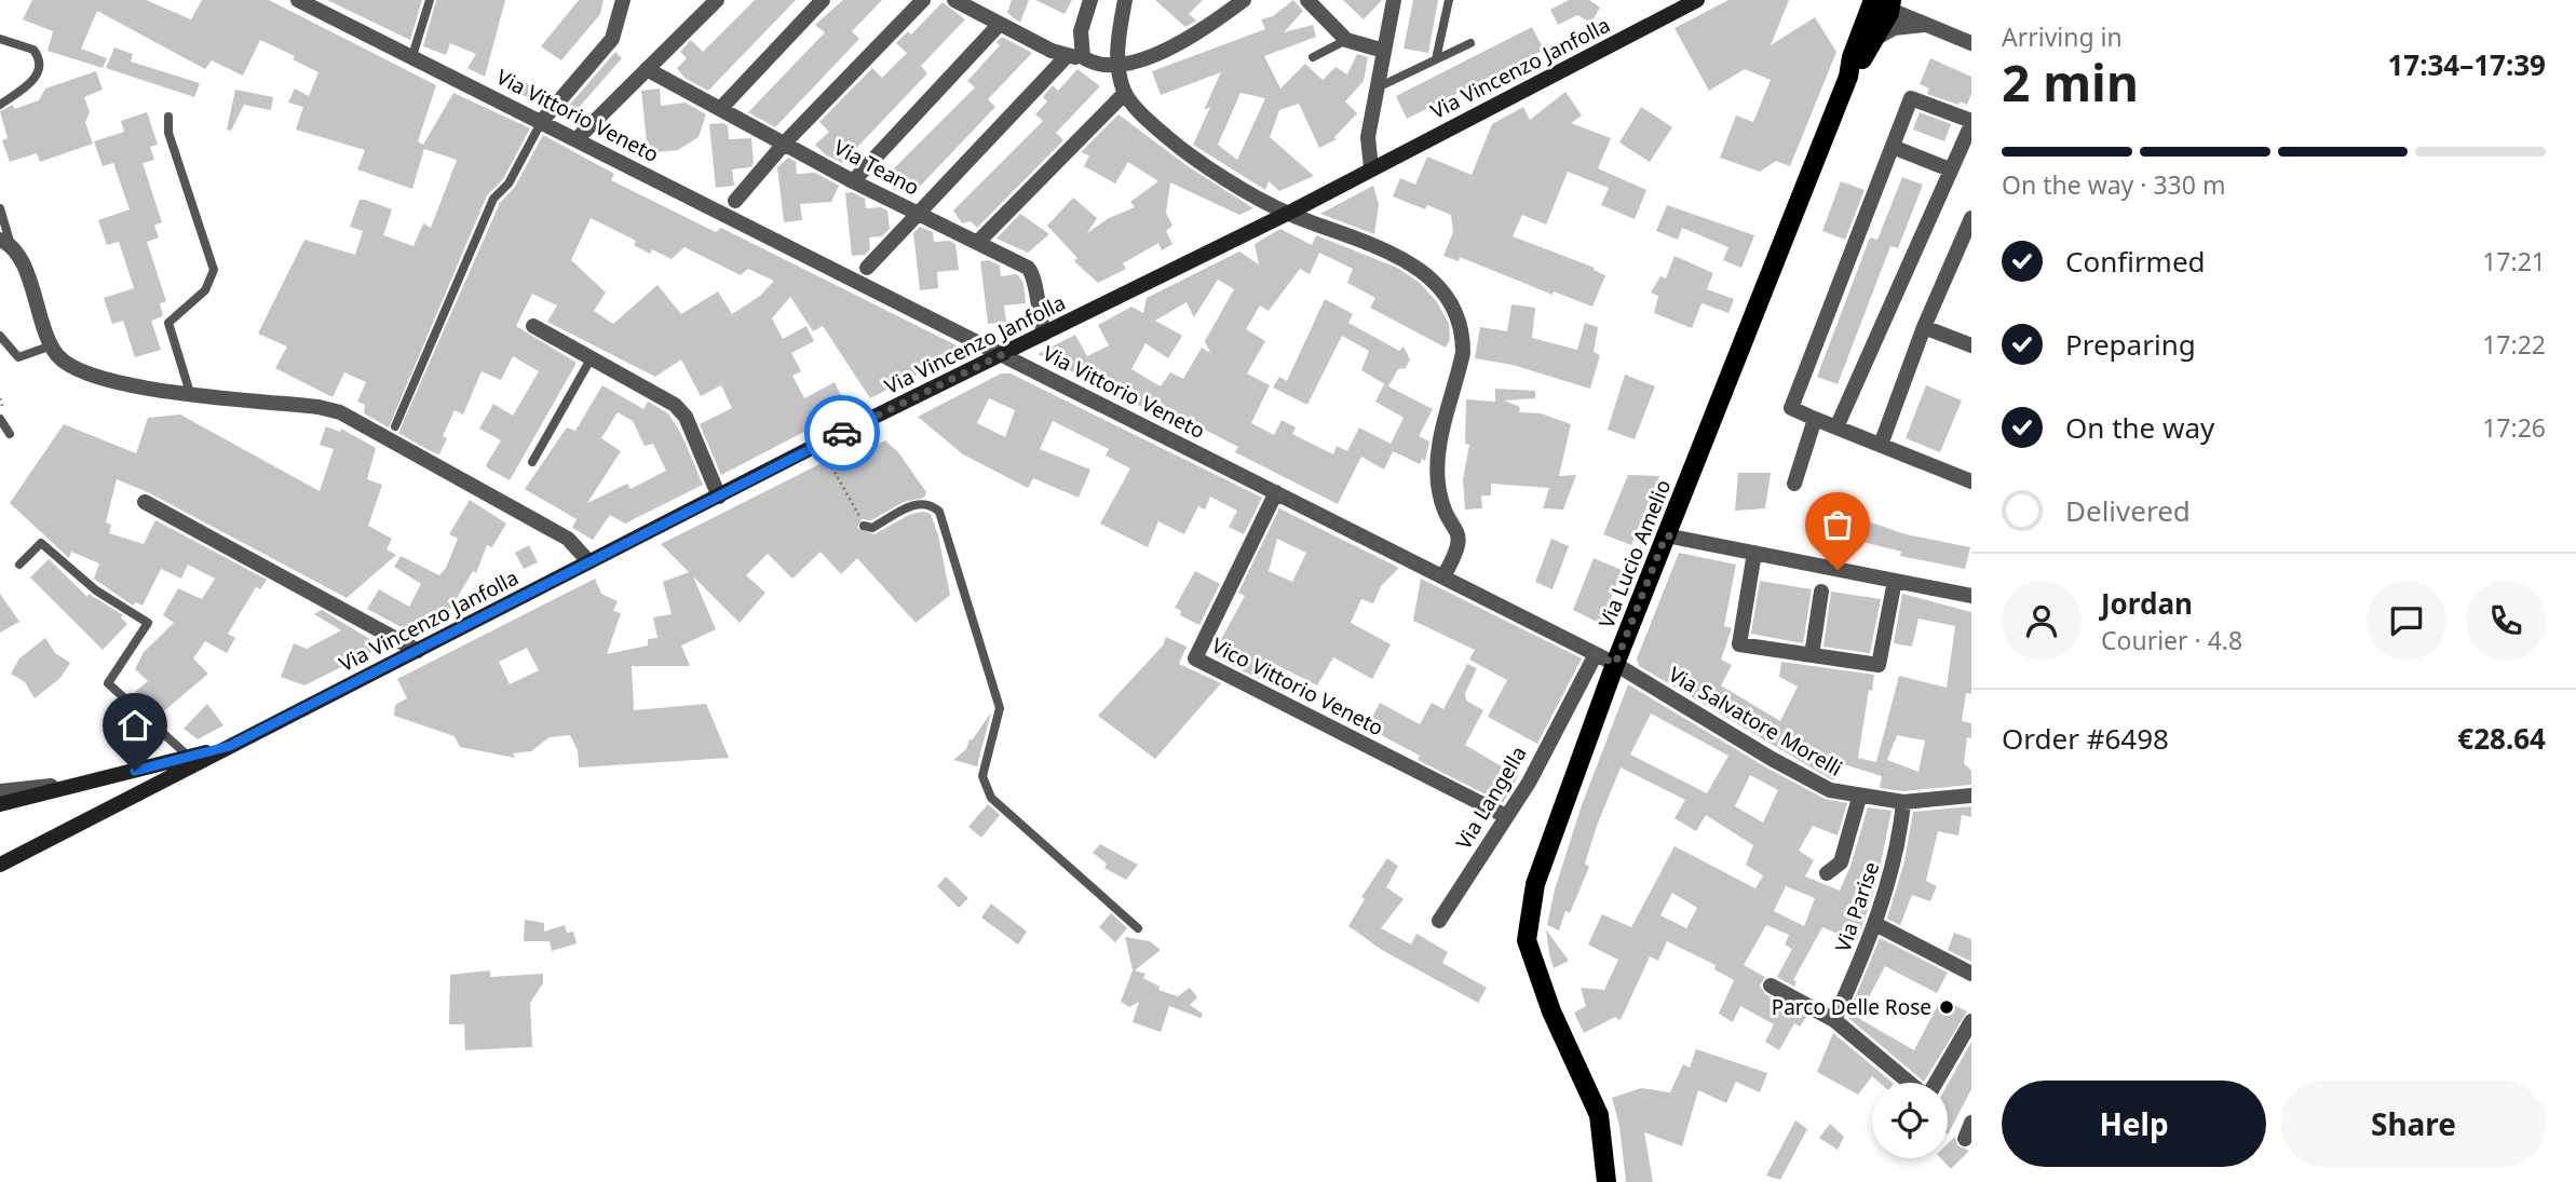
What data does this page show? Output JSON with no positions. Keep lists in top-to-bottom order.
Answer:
{
  "streets": {
    "main road": ["Via Vincenzo Janfolla", "Via Lucio Amelio"],
    "street": [
      "Via Vittorio Veneto",
      "Via Teano",
      "Vico Vittorio Veneto",
      "Via Salvatore Morelli",
      "Via Langella",
      "Via Parise"
    ]
  },
  "crossings": [
    ["Via Vincenzo Janfolla", "Via Vittorio Veneto"],
    ["Via Vincenzo Janfolla", "Via Teano"],
    ["Via Vittorio Veneto", "Via Lucio Amelio"],
    ["Via Vittorio Veneto", "Vico Vittorio Veneto"],
    ["Via Vittorio Veneto", "Via Salvatore Morelli"],
    ["Via Vittorio Veneto", "Via Langella"],
    ["Via Lucio Amelio", "Via Salvatore Morelli"],
    ["Vico Vittorio Veneto", "Via Langella"],
    ["Via Salvatore Morelli", "Via Parise"]
  ],
  "places": ["Parco Delle Rose"],
  "page": {
    "heading": ["2 min", "Arriving in", "17:34–17:39"],
    "panel": [
      "Jordan",
      "Courier · 4.8",
      "Order #6498",
      "€28.64"
    ],
    "bar": "On the way · 330 m",
    "list": [
      ["Confirmed", "17:21"],
      ["Preparing", "17:22"],
      ["On the way", "17:26"],
      "Delivered"
    ],
    "buttons": ["Help", "Share"]
  }
}
